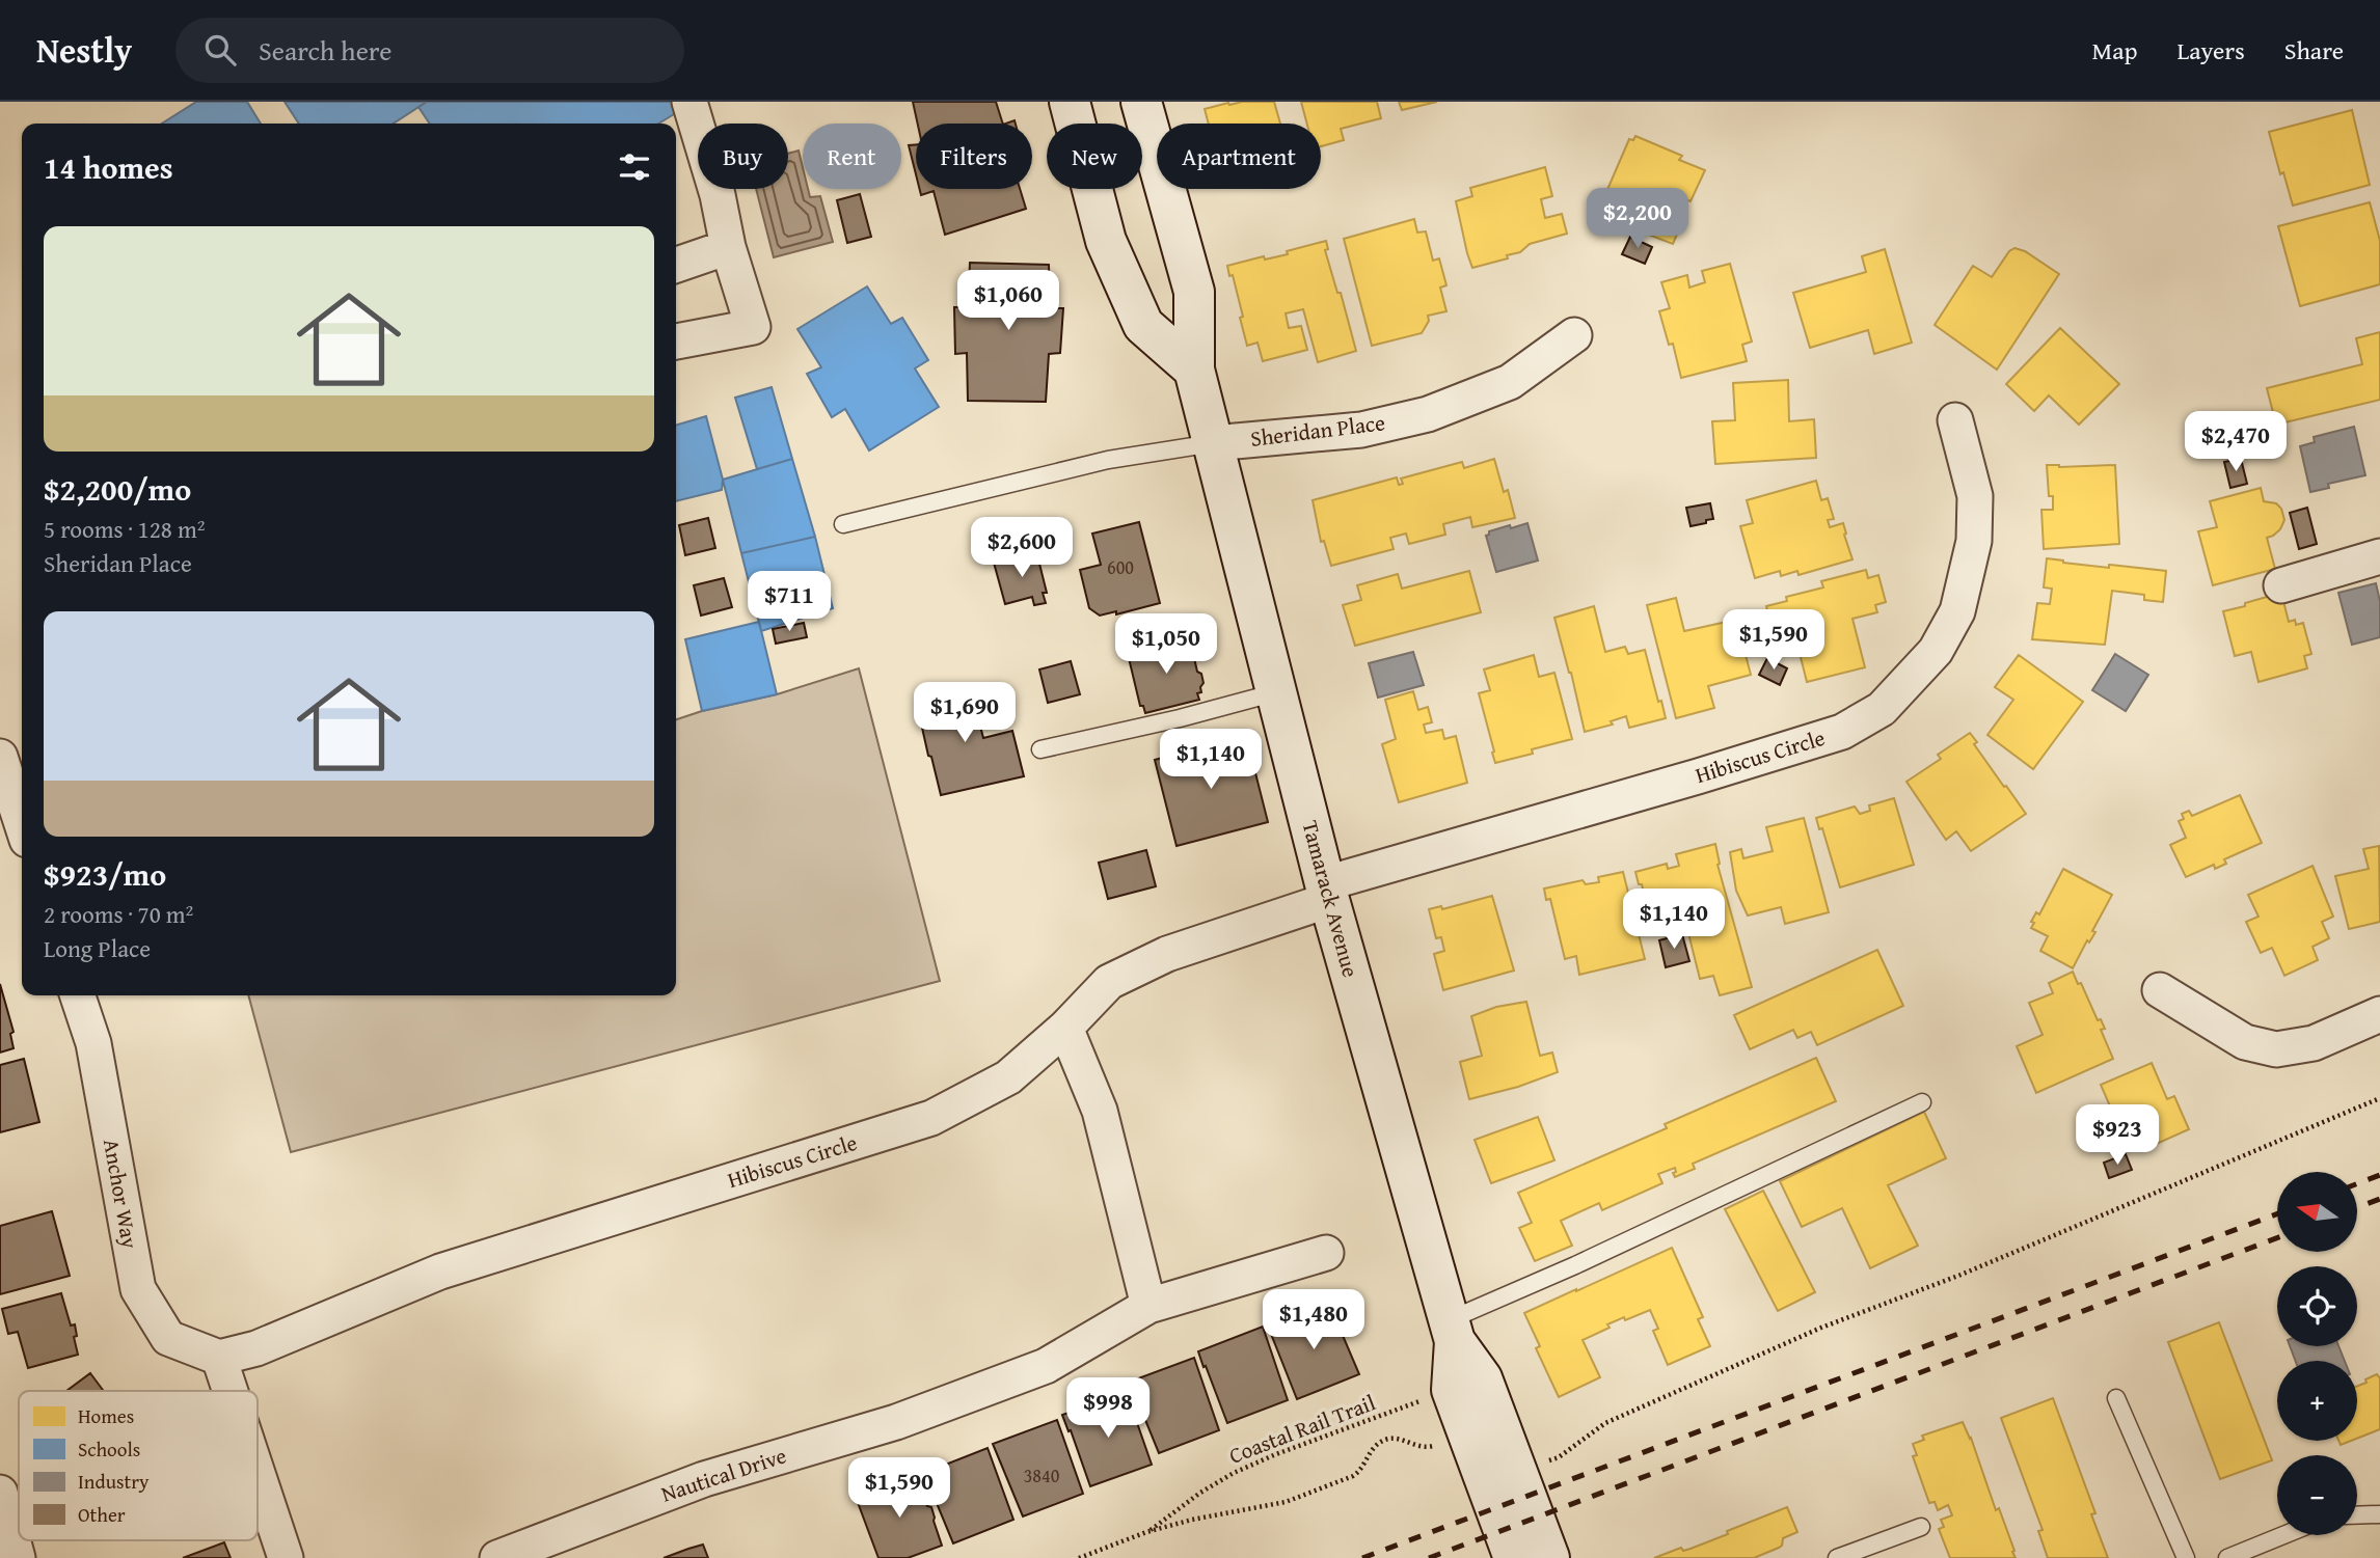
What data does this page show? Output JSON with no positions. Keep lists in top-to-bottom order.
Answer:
{
  "streets": {
    "main road": ["Tamarack Avenue"],
    "street": [
      "Sheridan Place",
      "Hibiscus Circle",
      "Anchor Way",
      "Nautical Drive"
    ],
    "path": ["Coastal Rail Trail"]
  },
  "crossings": [
    ["Sheridan Place", "Tamarack Avenue"],
    ["Hibiscus Circle", "Tamarack Avenue"],
    ["Hibiscus Circle", "Anchor Way"],
    ["Tamarack Avenue", "Coastal Rail Trail"]
  ],
  "house_numbers": ["600", "3840"],
  "legend": [
    "Homes",
    "Schools",
    "Industry",
    "Other"
  ],
  "north": "left",
  "page": {
    "header": "Nestly",
    "search": "Search here",
    "nav": ["Map", "Layers", "Share"],
    "chip": [
      "Buy",
      "Rent",
      "Filters",
      "New",
      "Apartment"
    ],
    "heading": "14 homes",
    "price": [
      "$2,200",
      "$1,060",
      "$2,470",
      "$2,600",
      "$711",
      "$1,590",
      "$1,050",
      "$1,690",
      "$1,140",
      "$1,140",
      "$923",
      "$1,480",
      "$998",
      "$1,590"
    ],
    "list": [
      {
        "name": "$2,200/mo",
        "note": "5 rooms · 128 m² · Sheridan Place"
      },
      {
        "name": "$923/mo",
        "note": "2 rooms · 70 m² · Long Place"
      }
    ],
    "map_buttons": ["+", "−"]
  }
}
